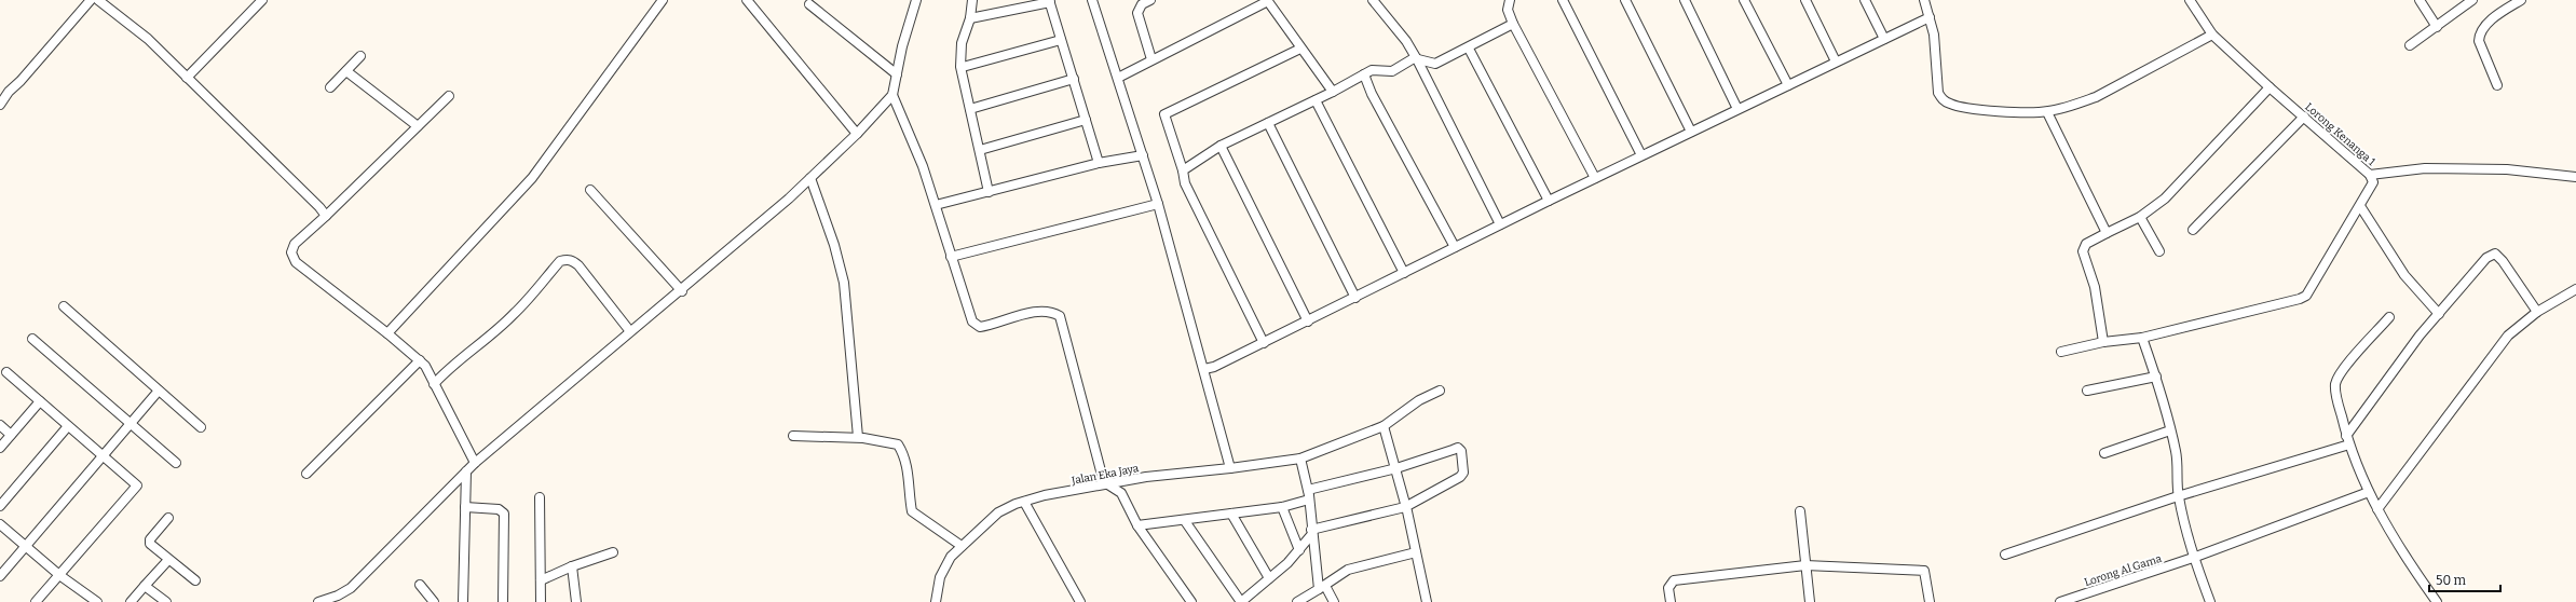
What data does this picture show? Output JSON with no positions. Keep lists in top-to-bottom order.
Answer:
{
  "streets": {
    "street": ["Lorong Kenanga 1", "Jalan Eka Jaya", "Lorong Al Gama"]
  },
  "scale_bar": "50 m"
}
